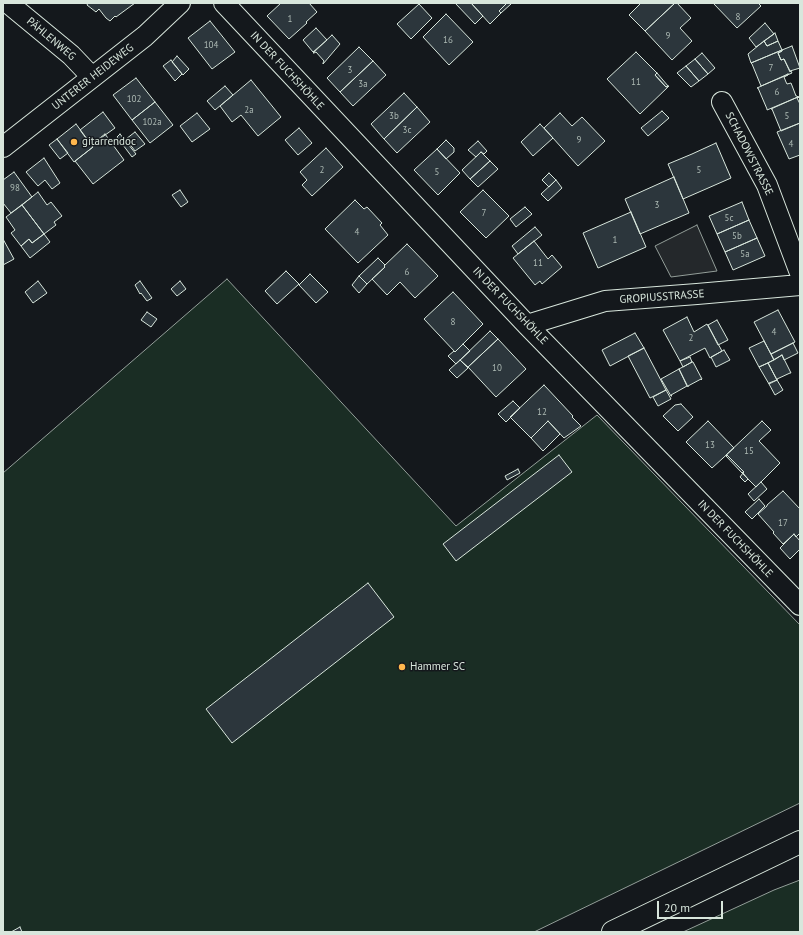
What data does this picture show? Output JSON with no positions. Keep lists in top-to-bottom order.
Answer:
{
  "streets": {
    "street": [
      "PÄHLENWEG",
      "IN DER FUCHSHÖHLE",
      "UNTERER HEIDEWEG",
      "SCHADOWSTRASSE",
      "GROPIUSSTRASSE"
    ]
  },
  "crossings": [
    ["PÄHLENWEG", "UNTERER HEIDEWEG"],
    ["IN DER FUCHSHÖHLE", "GROPIUSSTRASSE"]
  ],
  "places": ["gitarrendoc", "Hammer SC"],
  "house_numbers": [
    "8",
    "1",
    "9",
    "16",
    "104",
    "7",
    "3",
    "11",
    "3a",
    "6",
    "102",
    "2a",
    "3b",
    "5",
    "102a",
    "3c",
    "9",
    "4",
    "2",
    "5",
    "5",
    "98",
    "3",
    "7",
    "5c",
    "4",
    "5b",
    "1",
    "5a",
    "11",
    "6",
    "8",
    "4",
    "2",
    "10",
    "12",
    "13",
    "15",
    "17"
  ],
  "scale_bar": "20 m"
}
